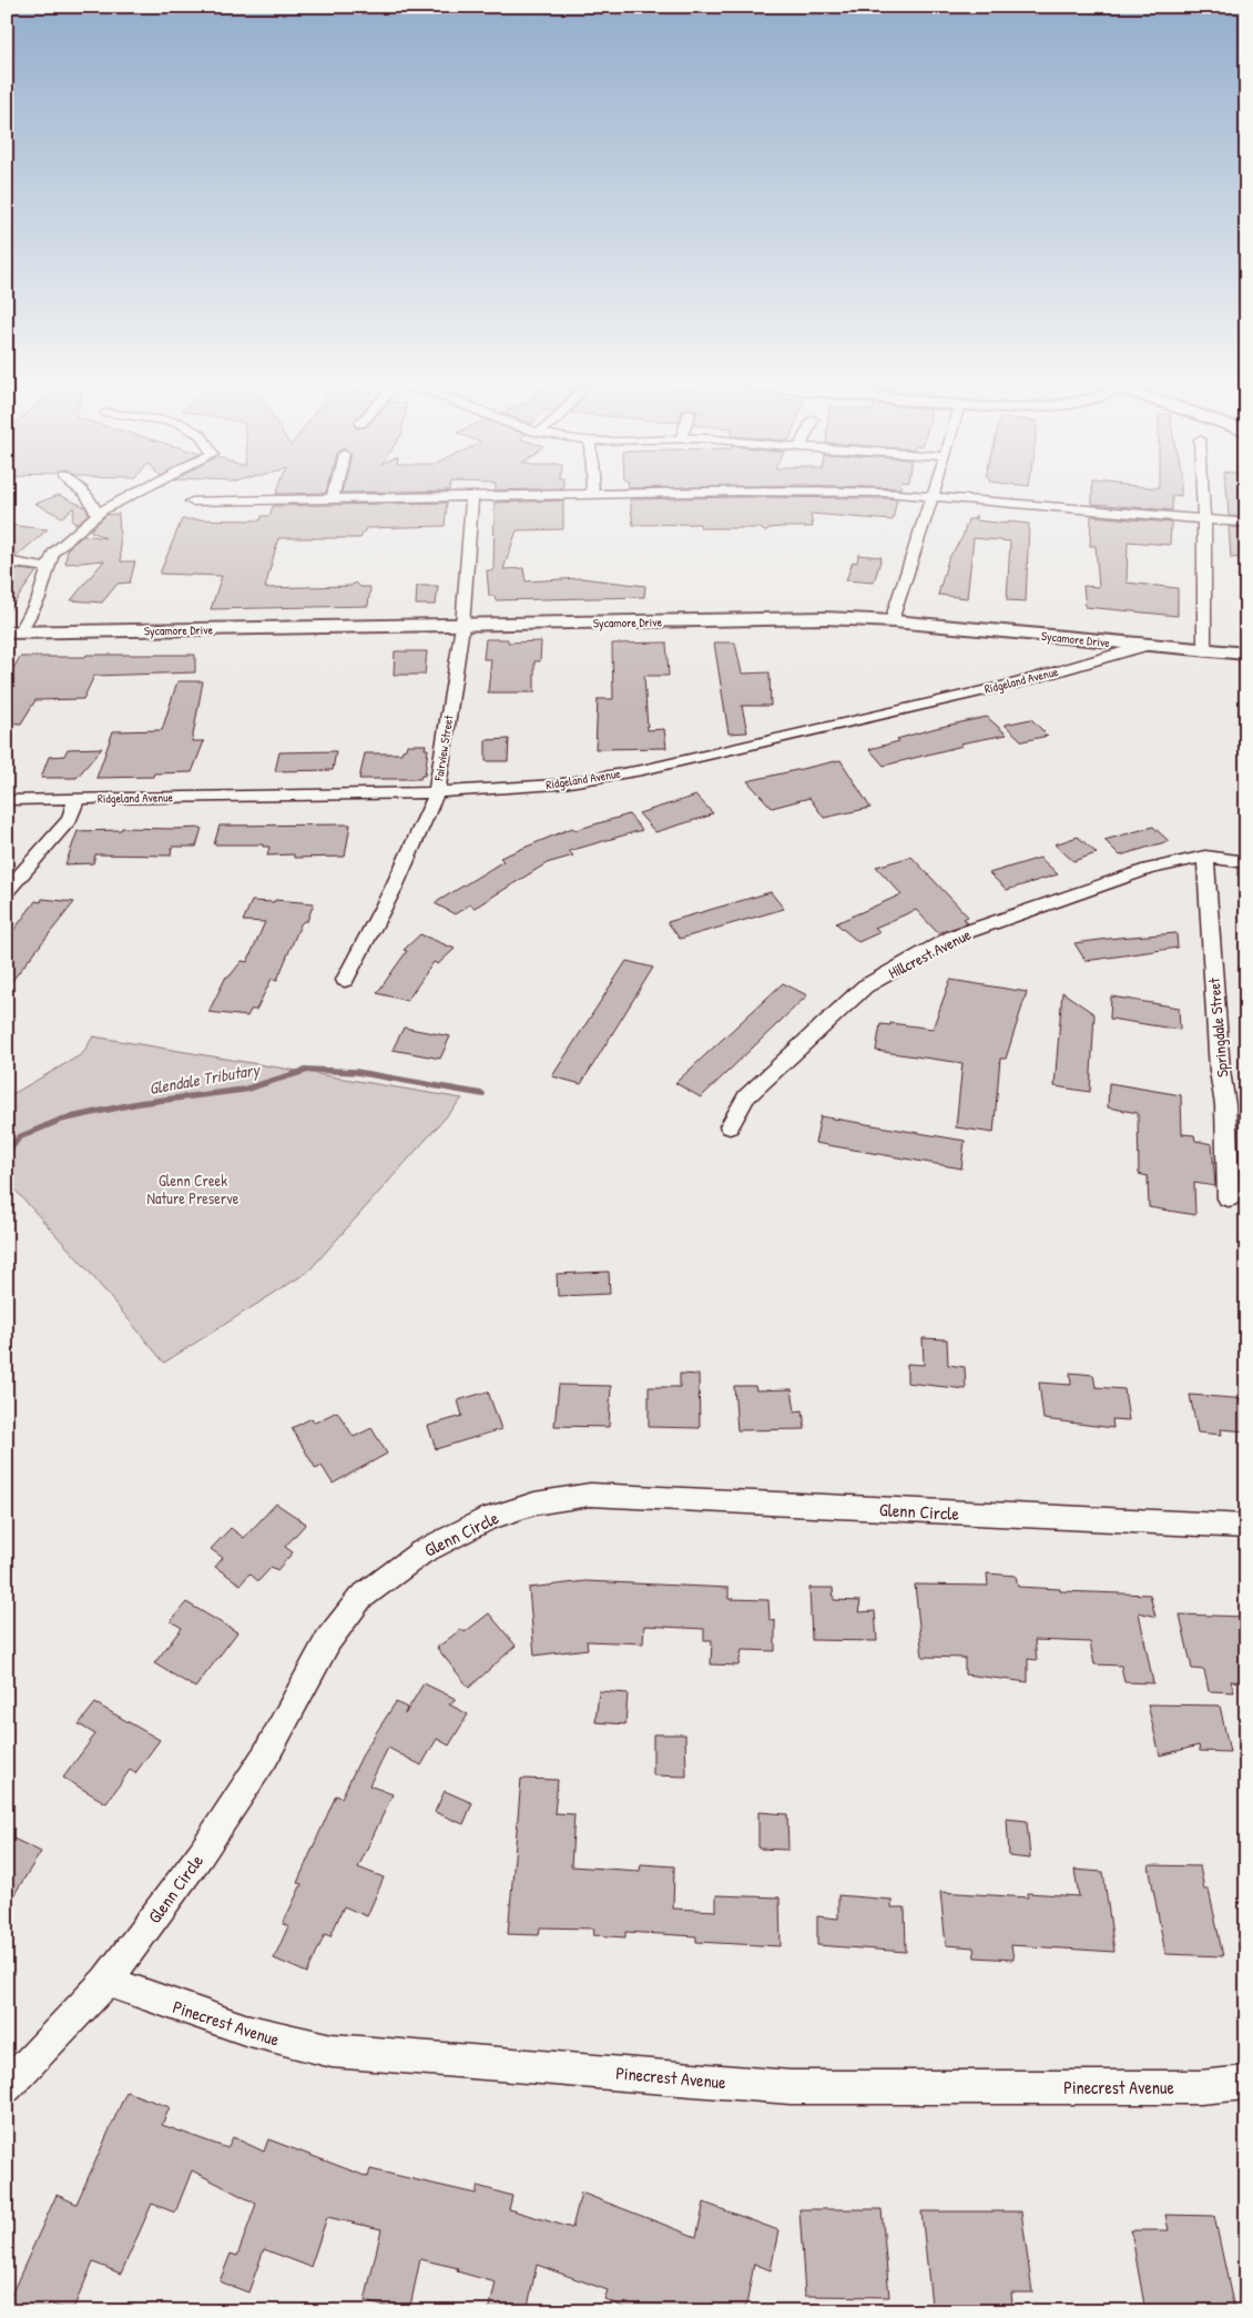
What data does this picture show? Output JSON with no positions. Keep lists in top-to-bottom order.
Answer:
{
  "streets": {
    "street": [
      "Sycamore Drive",
      "Ridgeland Avenue",
      "Fairview Street",
      "Hillcrest Avenue",
      "Springdale Street",
      "Glenn Circle",
      "Pinecrest Avenue"
    ]
  },
  "crossings": [
    ["Sycamore Drive", "Ridgeland Avenue"],
    ["Sycamore Drive", "Fairview Street"],
    ["Ridgeland Avenue", "Fairview Street"],
    ["Hillcrest Avenue", "Springdale Street"],
    ["Glenn Circle", "Pinecrest Avenue"]
  ],
  "water": ["Glendale Tributary"],
  "parks": ["Glenn Creek Nature Preserve"]
}
